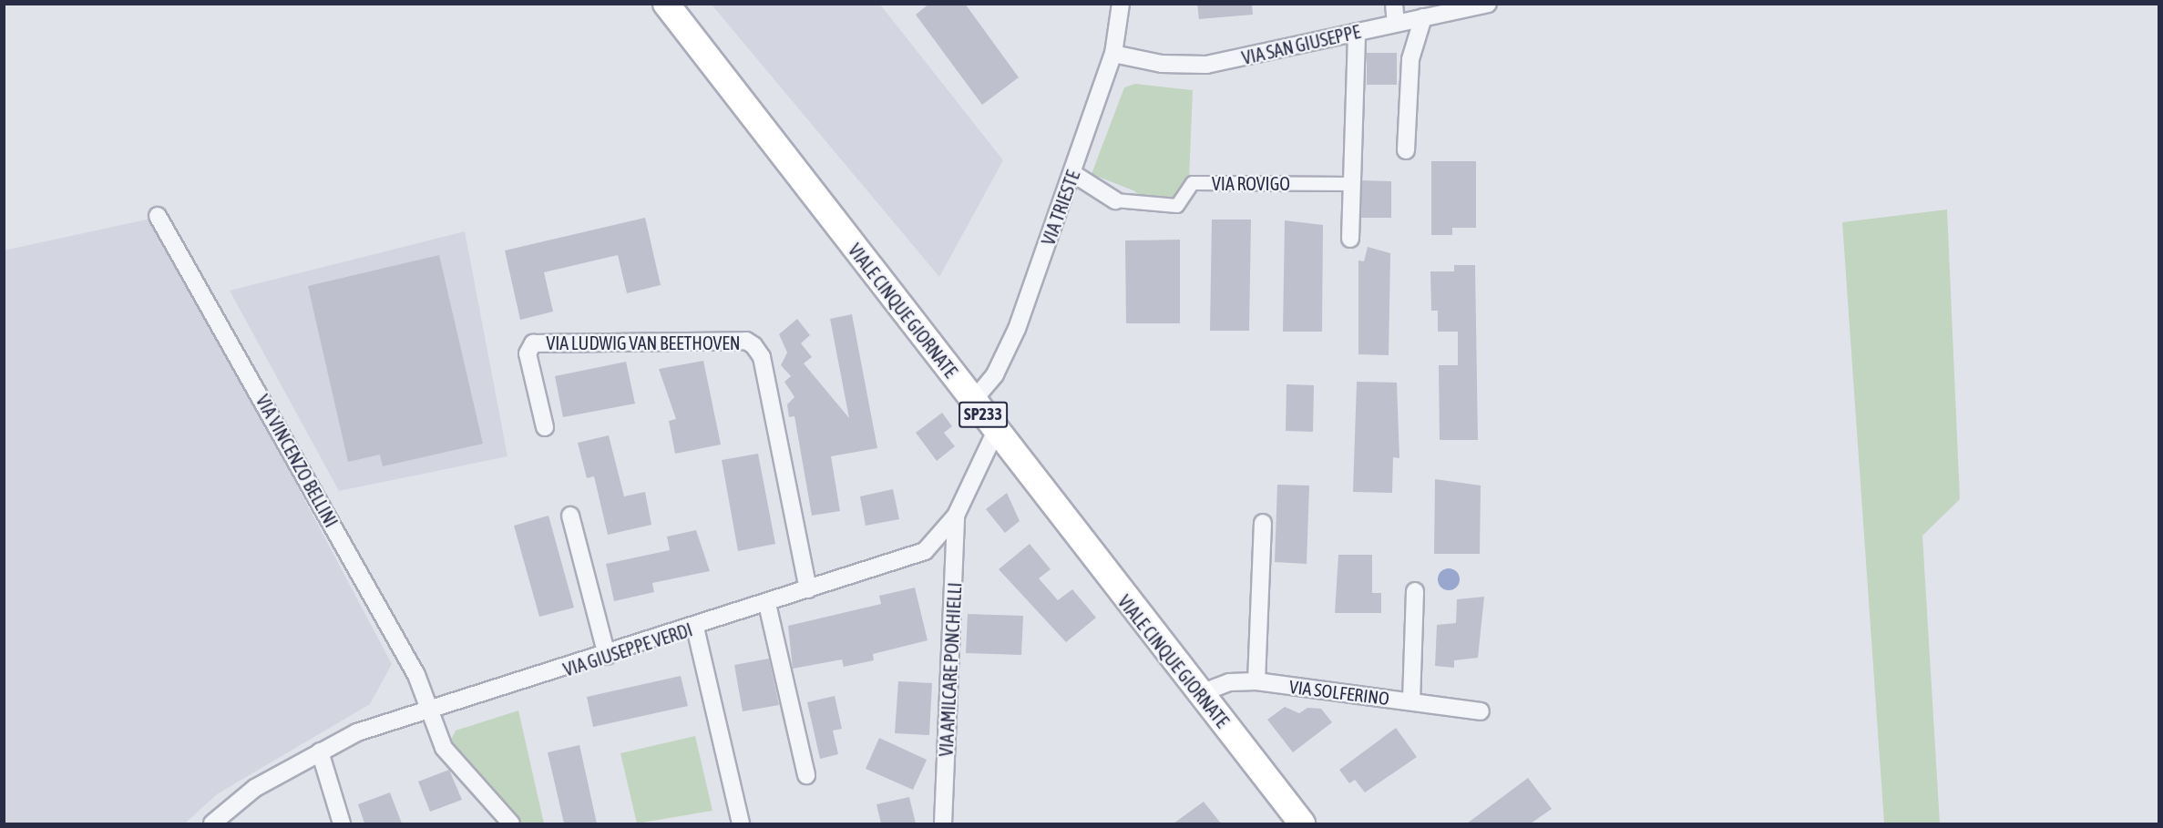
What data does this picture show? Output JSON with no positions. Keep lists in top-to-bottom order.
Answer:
{
  "streets": {
    "main road": ["VIALE CINQUE GIORNATE", "SP233"],
    "street": [
      "VIA SAN GIUSEPPE",
      "VIA ROVIGO",
      "VIA TRIESTE",
      "VIA LUDWIG VAN BEETHOVEN",
      "VIA VINCENZO BELLINI",
      "VIA GIUSEPPE VERDI",
      "VIA AMILCARE PONCHIELLI",
      "VIA SOLFERINO"
    ]
  },
  "crossings": [
    ["VIA SAN GIUSEPPE", "VIA TRIESTE"],
    ["VIA ROVIGO", "VIA TRIESTE"],
    ["VIA TRIESTE", "VIALE CINQUE GIORNATE"],
    ["VIALE CINQUE GIORNATE", "VIA GIUSEPPE VERDI"],
    ["VIALE CINQUE GIORNATE", "VIA SOLFERINO"],
    ["VIA LUDWIG VAN BEETHOVEN", "VIA GIUSEPPE VERDI"],
    ["VIA VINCENZO BELLINI", "VIA GIUSEPPE VERDI"],
    ["VIA GIUSEPPE VERDI", "VIA AMILCARE PONCHIELLI"]
  ]
}
